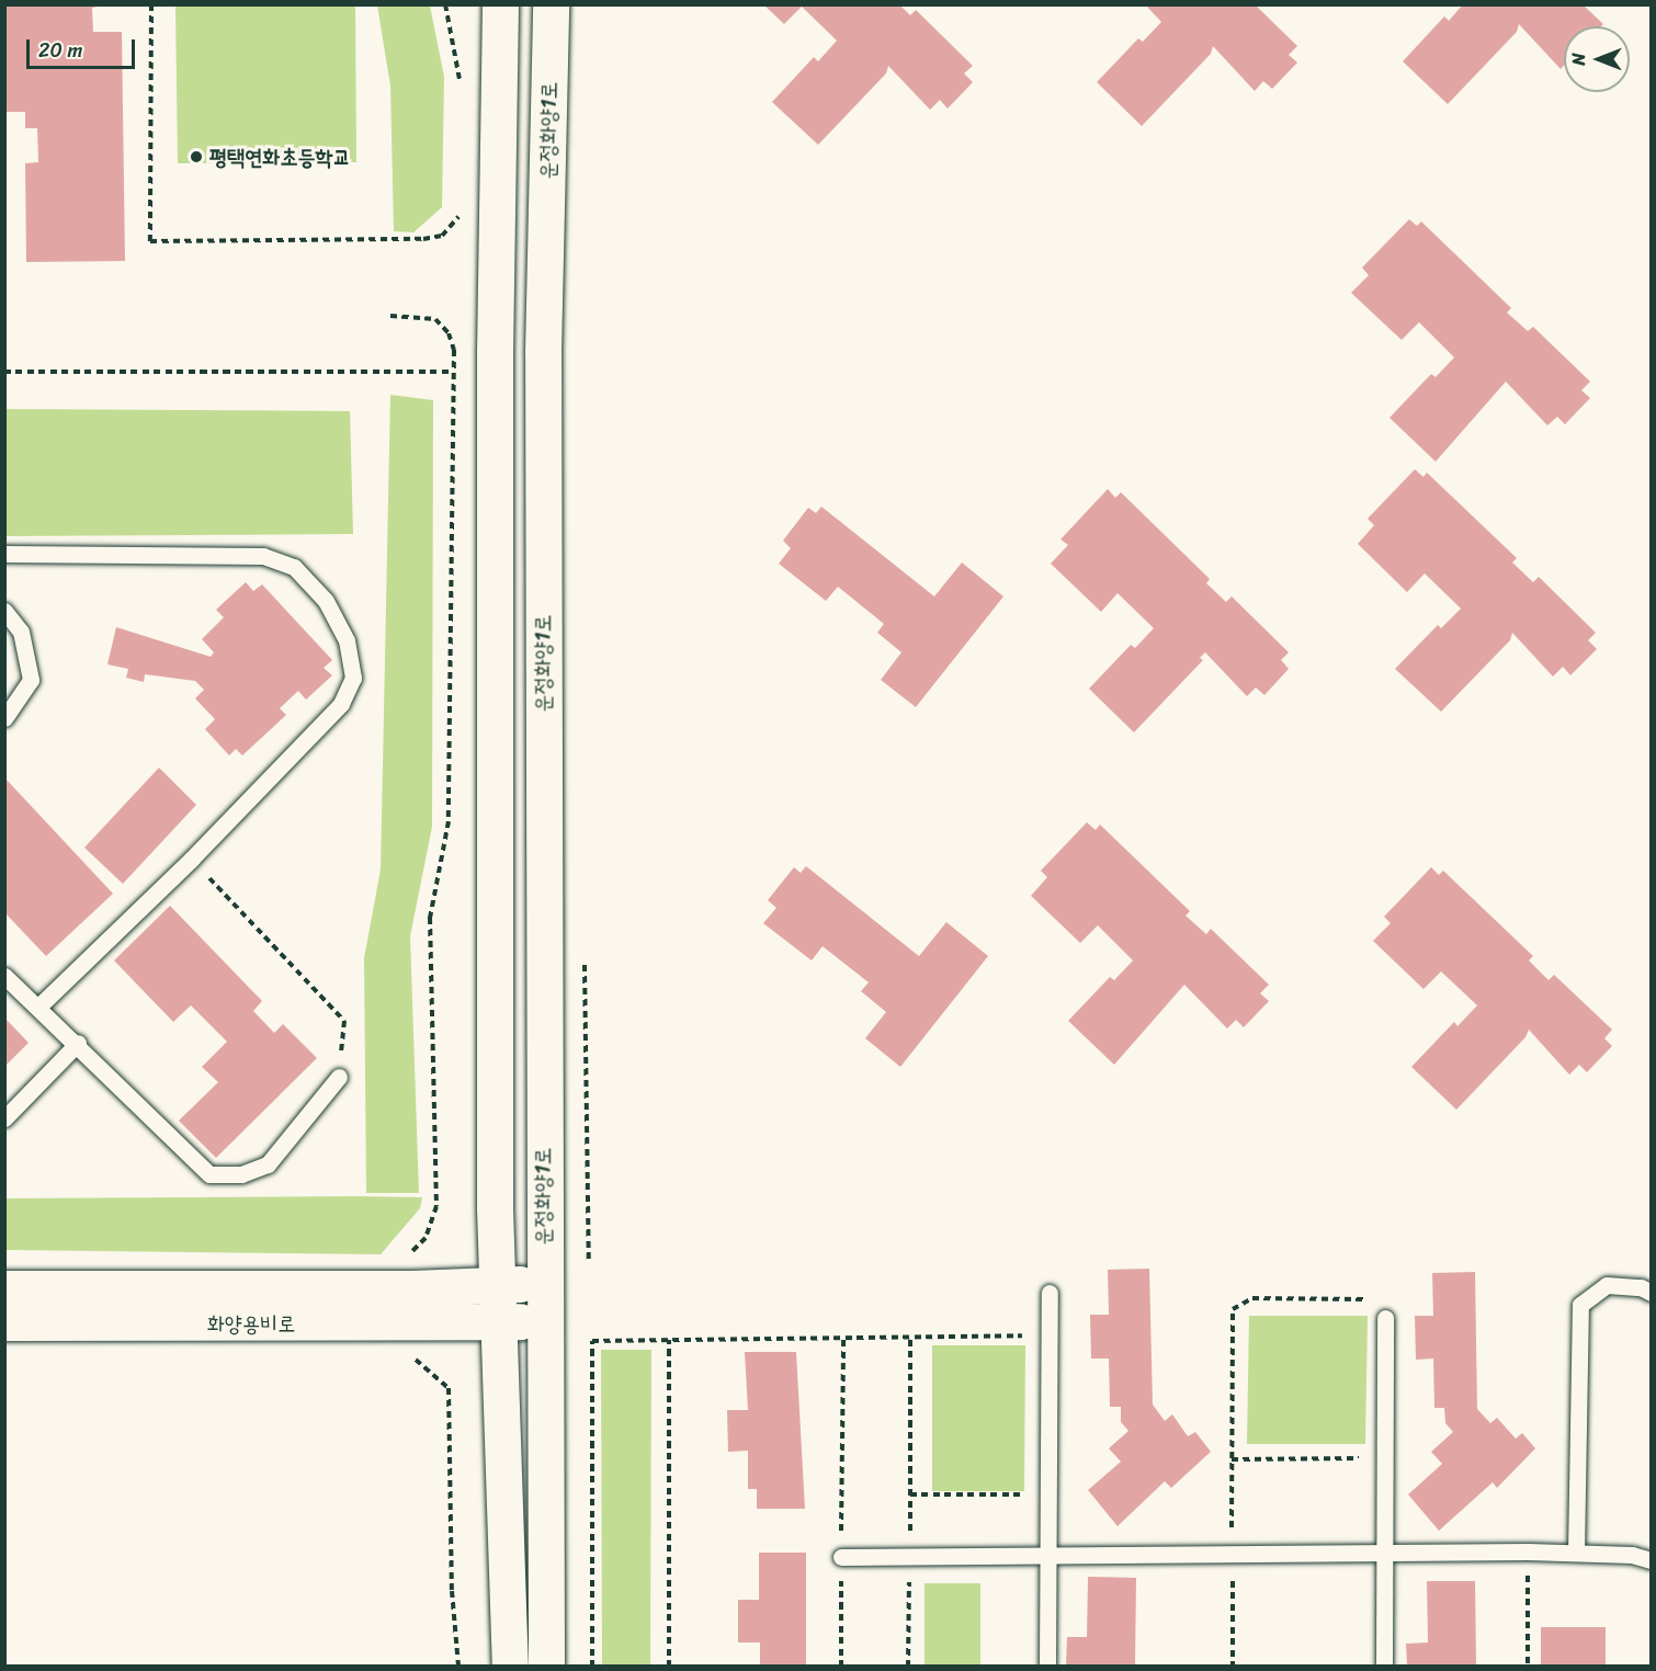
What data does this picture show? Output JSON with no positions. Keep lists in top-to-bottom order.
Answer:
{
  "streets": {
    "street": ["운정화양1로", "화양용비로"]
  },
  "crossings": [
    ["운정화양1로", "화양용비로"]
  ],
  "places": ["평택연화초등학교"],
  "scale_bar": "20 m",
  "north": "left"
}
